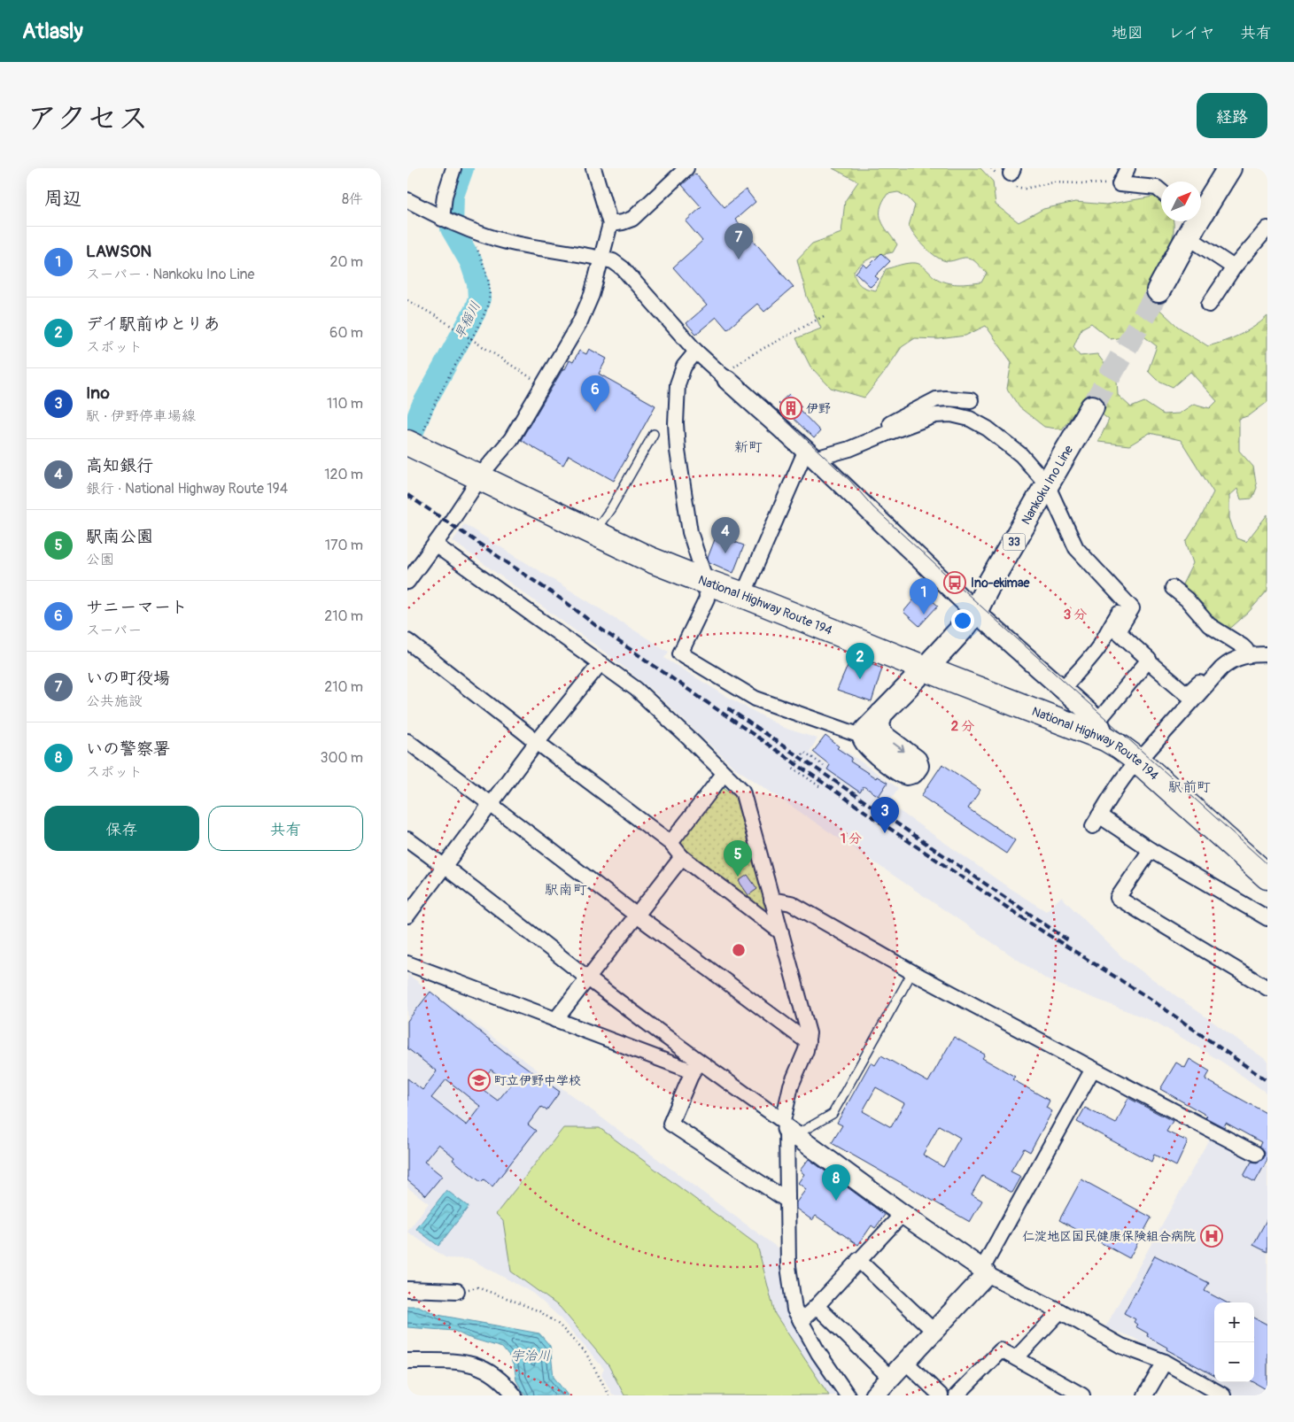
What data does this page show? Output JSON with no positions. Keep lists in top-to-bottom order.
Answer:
{
  "streets": {
    "highway": ["National Highway Route 194"],
    "main road": ["Nankoku Ino Line", "33"]
  },
  "crossings": [
    ["Nankoku Ino Line", "National Highway Route 194"]
  ],
  "districts": ["新町", "駅前町", "駅南町"],
  "water": ["早稲川", "宇治川"],
  "places": {
    "building": ["伊野"],
    "bus stop": ["Ino-ekimae"],
    "school or university": ["町立伊野中学校"],
    "hospital": ["仁淀地区国民健康保険組合病院"]
  },
  "north": "top right",
  "page": {
    "header": "Atlasly",
    "nav": ["地図", "レイヤ", "共有"],
    "title": "アクセス",
    "buttons": [
      "経路",
      ["保存", "共有"]
    ],
    "heading": ["周辺", "8件"],
    "pins": [
      "7",
      "6",
      "4",
      "1",
      "2",
      "3",
      "5",
      "8"
    ],
    "list": [
      {
        "mark": "1",
        "name": "LAWSON",
        "note": "スーパー · Nankoku Ino Line",
        "value": "20 m"
      },
      {
        "mark": "2",
        "name": "デイ駅前ゆとりあ",
        "note": "スポット",
        "value": "60 m"
      },
      {
        "mark": "3",
        "name": "Ino",
        "note": "駅 · 伊野停車場線",
        "value": "110 m"
      },
      {
        "mark": "4",
        "name": "高知銀行",
        "note": "銀行 · National Highway Route 194",
        "value": "120 m"
      },
      {
        "mark": "5",
        "name": "駅南公園",
        "note": "公園",
        "value": "170 m"
      },
      {
        "mark": "6",
        "name": "サニーマート",
        "note": "スーパー",
        "value": "210 m"
      },
      {
        "mark": "7",
        "name": "いの町役場",
        "note": "公共施設",
        "value": "210 m"
      },
      {
        "mark": "8",
        "name": "いの警察署",
        "note": "スポット",
        "value": "300 m"
      }
    ],
    "map_buttons": ["+", "−"]
  },
  "rings": ["3 分", "2 分", "1 分"]
}
